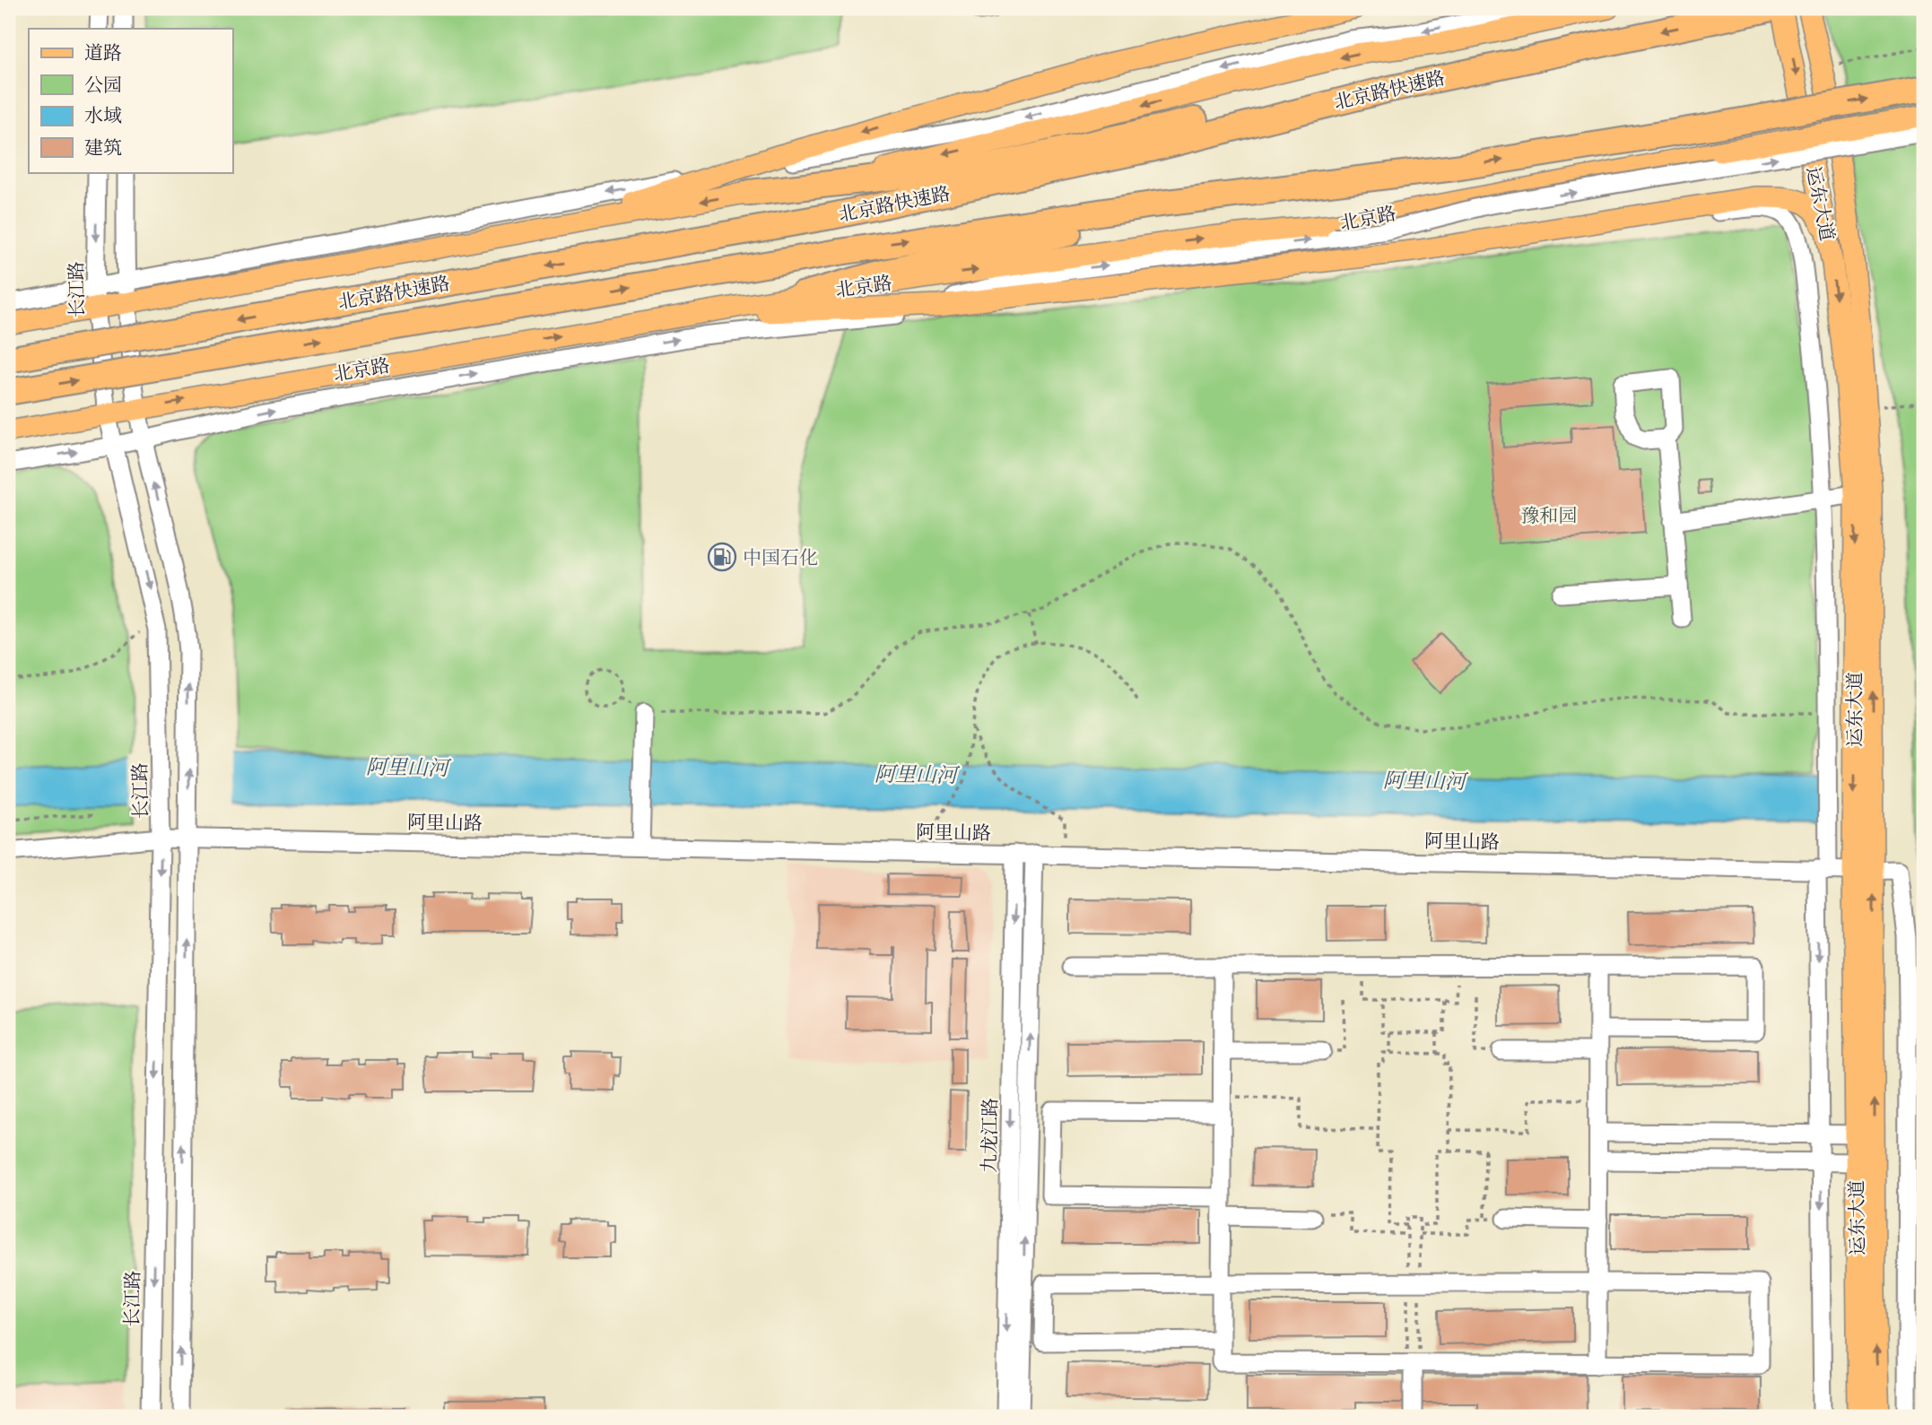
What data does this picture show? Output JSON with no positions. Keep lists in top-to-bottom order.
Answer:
{
  "streets": {
    "highway": ["北京路快速路"],
    "main road": ["运东大道", "北京路"],
    "street": ["长江路", "阿里山路", "九龙江路"]
  },
  "crossings": [
    ["运东大道", "阿里山路"],
    ["北京路", "长江路"],
    ["长江路", "阿里山路"],
    ["阿里山路", "九龙江路"]
  ],
  "water": ["阿里山河"],
  "parks": ["豫和园"],
  "places": {
    "fuel station": ["中国石化"]
  },
  "legend": [
    "道路",
    "公园",
    "水域",
    "建筑"
  ]
}
